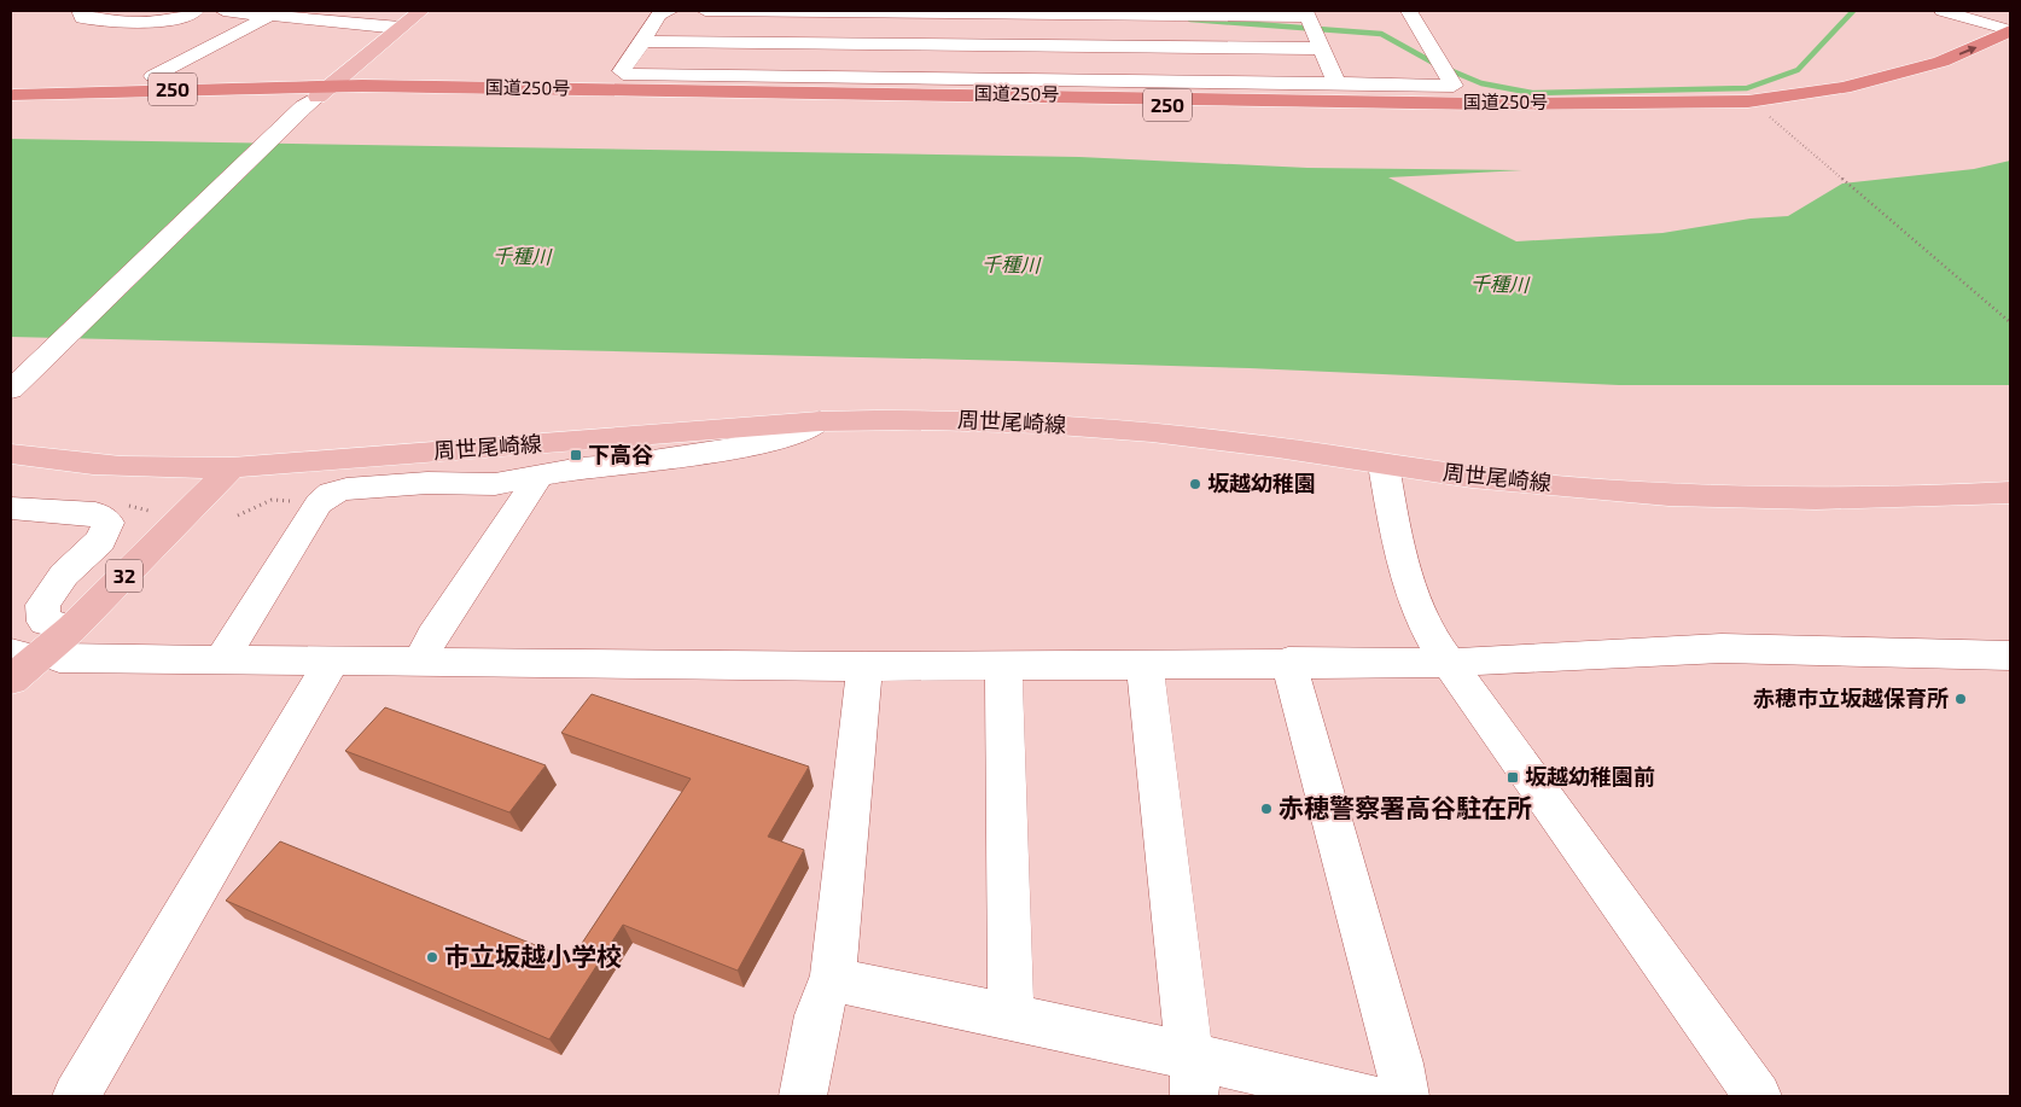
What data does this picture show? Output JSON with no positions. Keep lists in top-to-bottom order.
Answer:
{
  "streets": {
    "highway": ["国道250号", "250"],
    "main road": ["周世尾崎線", "32"]
  },
  "crossings": [
    ["周世尾崎線", "32"]
  ],
  "water": ["千種川"],
  "places": {
    "transit": ["下高谷", "坂越幼稚園前"],
    "other": [
      "坂越幼稚園",
      "赤穂市立坂越保育所",
      "赤穂警察署高谷駐在所",
      "市立坂越小学校"
    ]
  }
}
